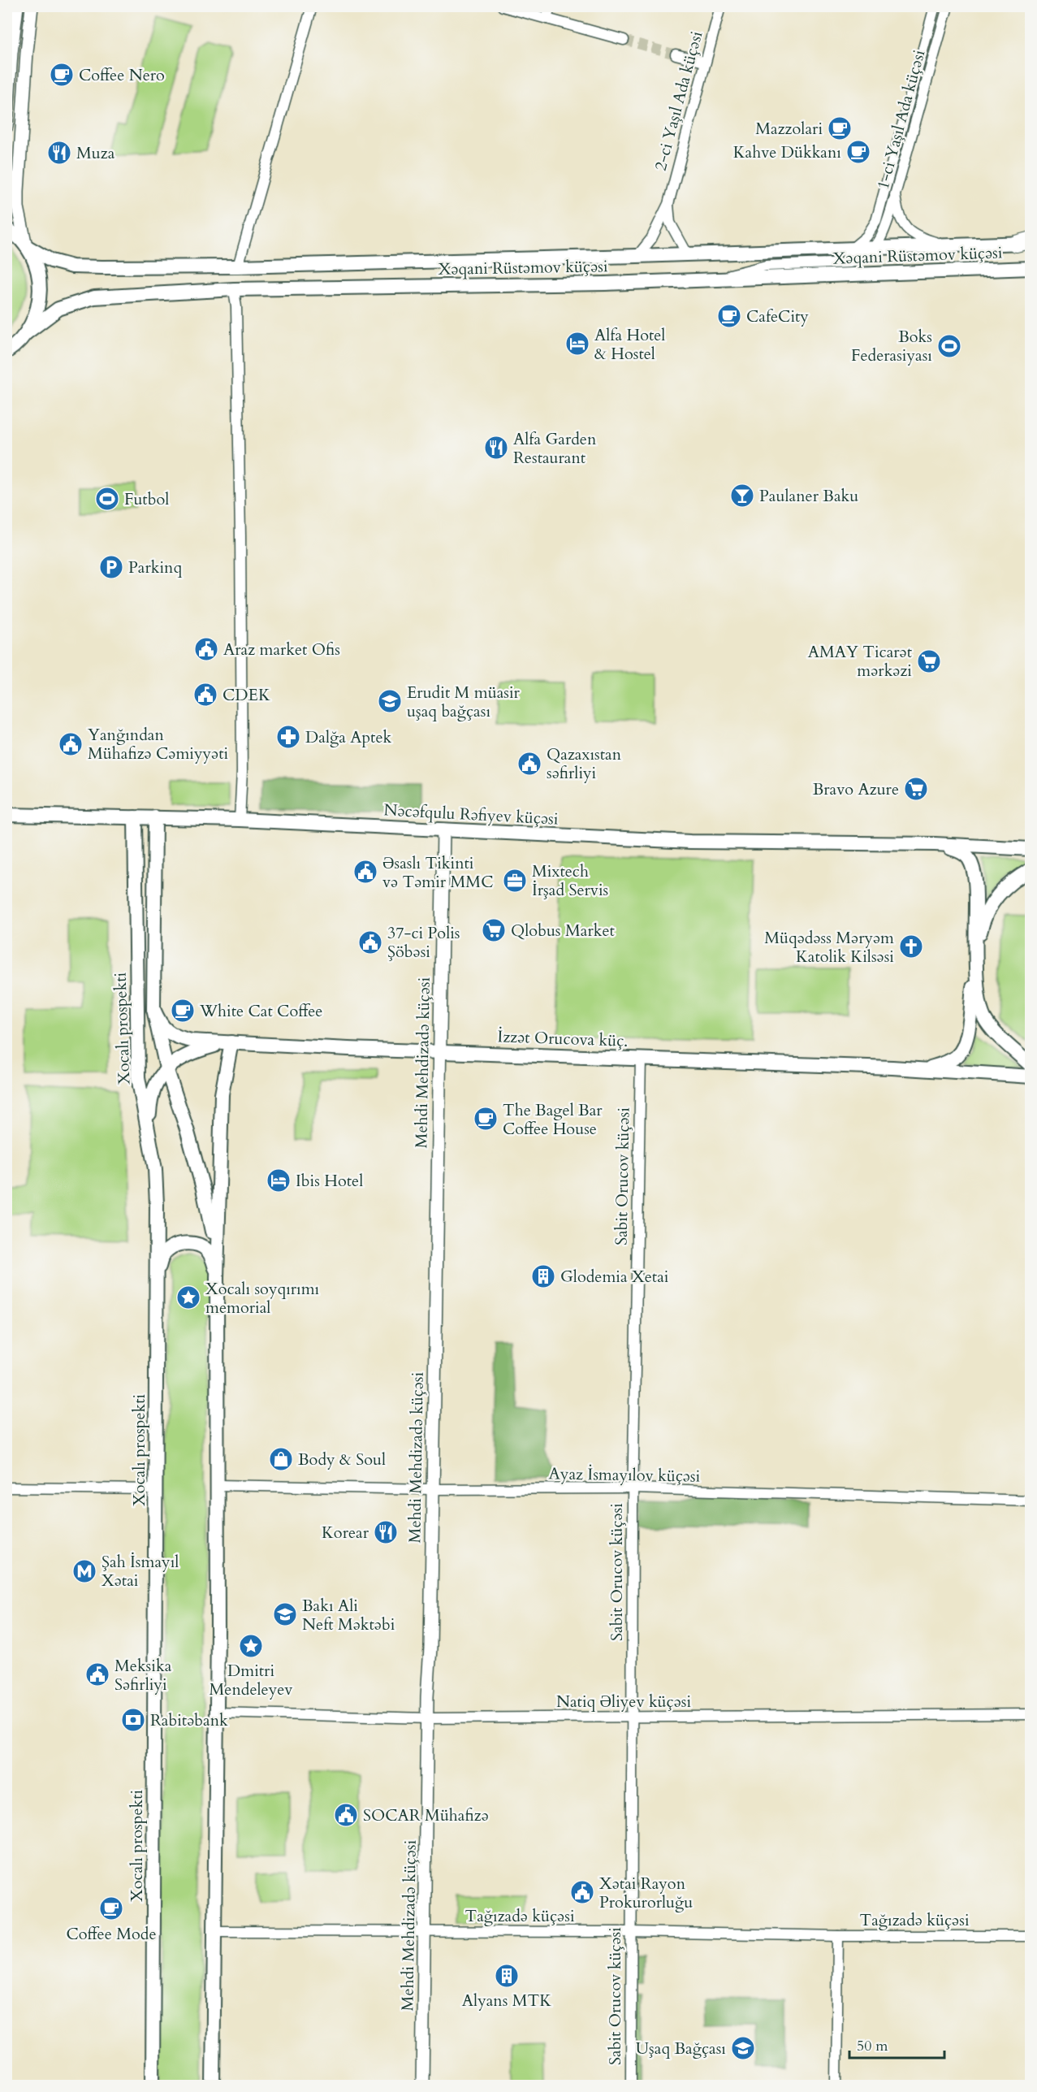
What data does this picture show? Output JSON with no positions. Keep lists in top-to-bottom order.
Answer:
{
  "streets": {
    "main road": [
      "Xəqani Rüstəmov küçəsi",
      "Nəcəfqulu Rəfiyev küçəsi",
      "Xocalı prospekti",
      "İzzət Orucova küç."
    ],
    "street": [
      "2-ci Yaşıl Ada küçəsi",
      "1-ci Yaşıl Ada küçəsi",
      "Mehdi Mehdizadə küçəsi",
      "Sabit Orucov küçəsi",
      "Ayaz İsmayılov küçəsi",
      "Natiq Əliyev küçəsi",
      "Tağızadə küçəsi"
    ]
  },
  "crossings": [
    ["Nəcəfqulu Rəfiyev küçəsi", "Xocalı prospekti"],
    ["Nəcəfqulu Rəfiyev küçəsi", "Mehdi Mehdizadə küçəsi"],
    ["Xocalı prospekti", "İzzət Orucova küç."],
    ["Xocalı prospekti", "Ayaz İsmayılov küçəsi"],
    ["Xocalı prospekti", "Natiq Əliyev küçəsi"],
    ["Xocalı prospekti", "Tağızadə küçəsi"],
    ["İzzət Orucova küç.", "Mehdi Mehdizadə küçəsi"],
    ["İzzət Orucova küç.", "Sabit Orucov küçəsi"],
    ["Mehdi Mehdizadə küçəsi", "Ayaz İsmayılov küçəsi"],
    ["Mehdi Mehdizadə küçəsi", "Natiq Əliyev küçəsi"],
    ["Mehdi Mehdizadə küçəsi", "Tağızadə küçəsi"],
    ["Sabit Orucov küçəsi", "Ayaz İsmayılov küçəsi"],
    ["Sabit Orucov küçəsi", "Natiq Əliyev küçəsi"],
    ["Sabit Orucov küçəsi", "Tağızadə küçəsi"]
  ],
  "places": {
    "cafe": [
      "Coffee Nero",
      "Mazzolari",
      "Kahve Dükkanı",
      "CafeCity",
      "White Cat Coffee",
      "The Bagel Bar Coffee House",
      "Coffee Mode"
    ],
    "restaurant": ["Muza", "Alfa Garden Restaurant", "Korear"],
    "hotel": ["Alfa Hotel & Hostel", "Ibis Hotel"],
    "sports": ["Boks Federasiyası", "Futbol"],
    "bar": ["Paulaner Baku"],
    "parking": ["Parkinq"],
    "public building": [
      "Araz market Ofis",
      "CDEK",
      "Yanğından Mühafizə Cəmiyyəti",
      "Qazaxıstan səfirliyi",
      "Əsaslı Tikinti və Təmir MMC",
      "37-ci Polis Şöbəsi",
      "Meksika Səfirliyi",
      "SOCAR Mühafizə",
      "Xətai Rayon Prokurorluğu"
    ],
    "supermarket": ["AMAY Ticarət mərkəzi", "Bravo Azure", "Qlobus Market"],
    "school or university": ["Erudit M müasir uşaq bağçası", "Bakı Ali Neft Məktəbi", "Uşaq Bağçası"],
    "pharmacy": ["Dalğa Aptek"],
    "office": ["Mixtech İrşad Servis"],
    "church": ["Müqədəss Məryəm Katolik Kilsəsi"],
    "building": ["Glodemia Xetai", "Alyans MTK"],
    "place": ["Xocalı soyqırımı memorial", "Dmitri Mendeleyev"],
    "shop": ["Body & Soul"],
    "metro station": ["Şah İsmayıl Xətai"],
    "bank": ["Rabitəbank"]
  },
  "scale_bar": "50 m"
}
